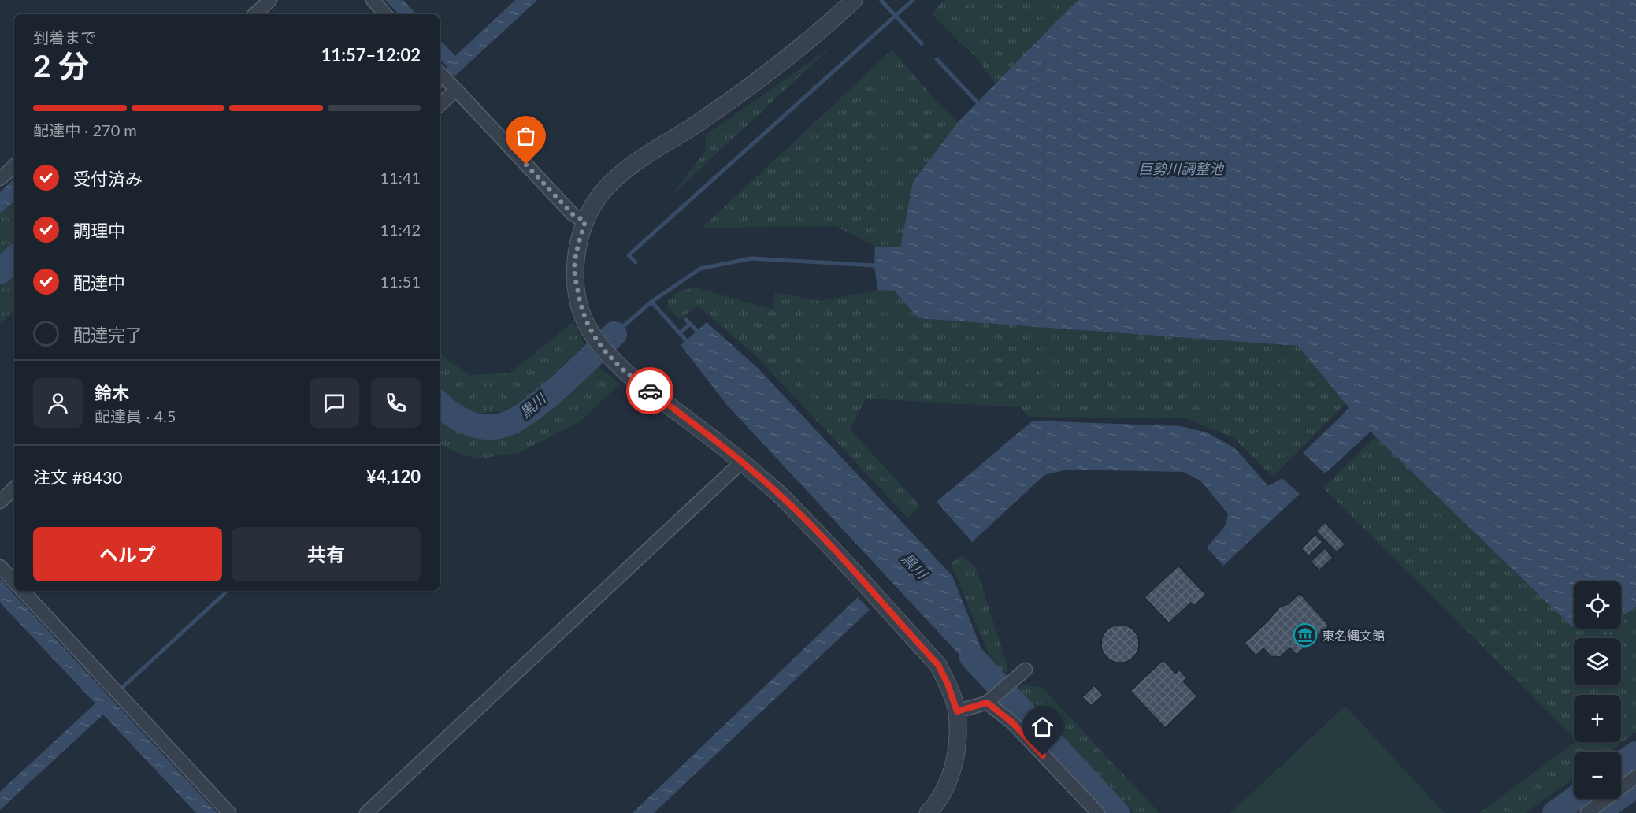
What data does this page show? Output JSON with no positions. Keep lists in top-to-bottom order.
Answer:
{
  "water": ["巨勢川調整池", "黒川"],
  "places": {
    "museum": ["東名縄文館"]
  },
  "page": {
    "heading": ["2 分", "到着まで", "11:57–12:02"],
    "panel": [
      "鈴木",
      "配達員 · 4.5",
      "注文 #8430",
      "¥4,120"
    ],
    "bar": "配達中 · 270 m",
    "list": [
      ["受付済み", "11:41"],
      ["調理中", "11:42"],
      ["配達中", "11:51"],
      "配達完了"
    ],
    "buttons": ["ヘルプ", "共有"],
    "map_buttons": ["+", "−"]
  }
}
